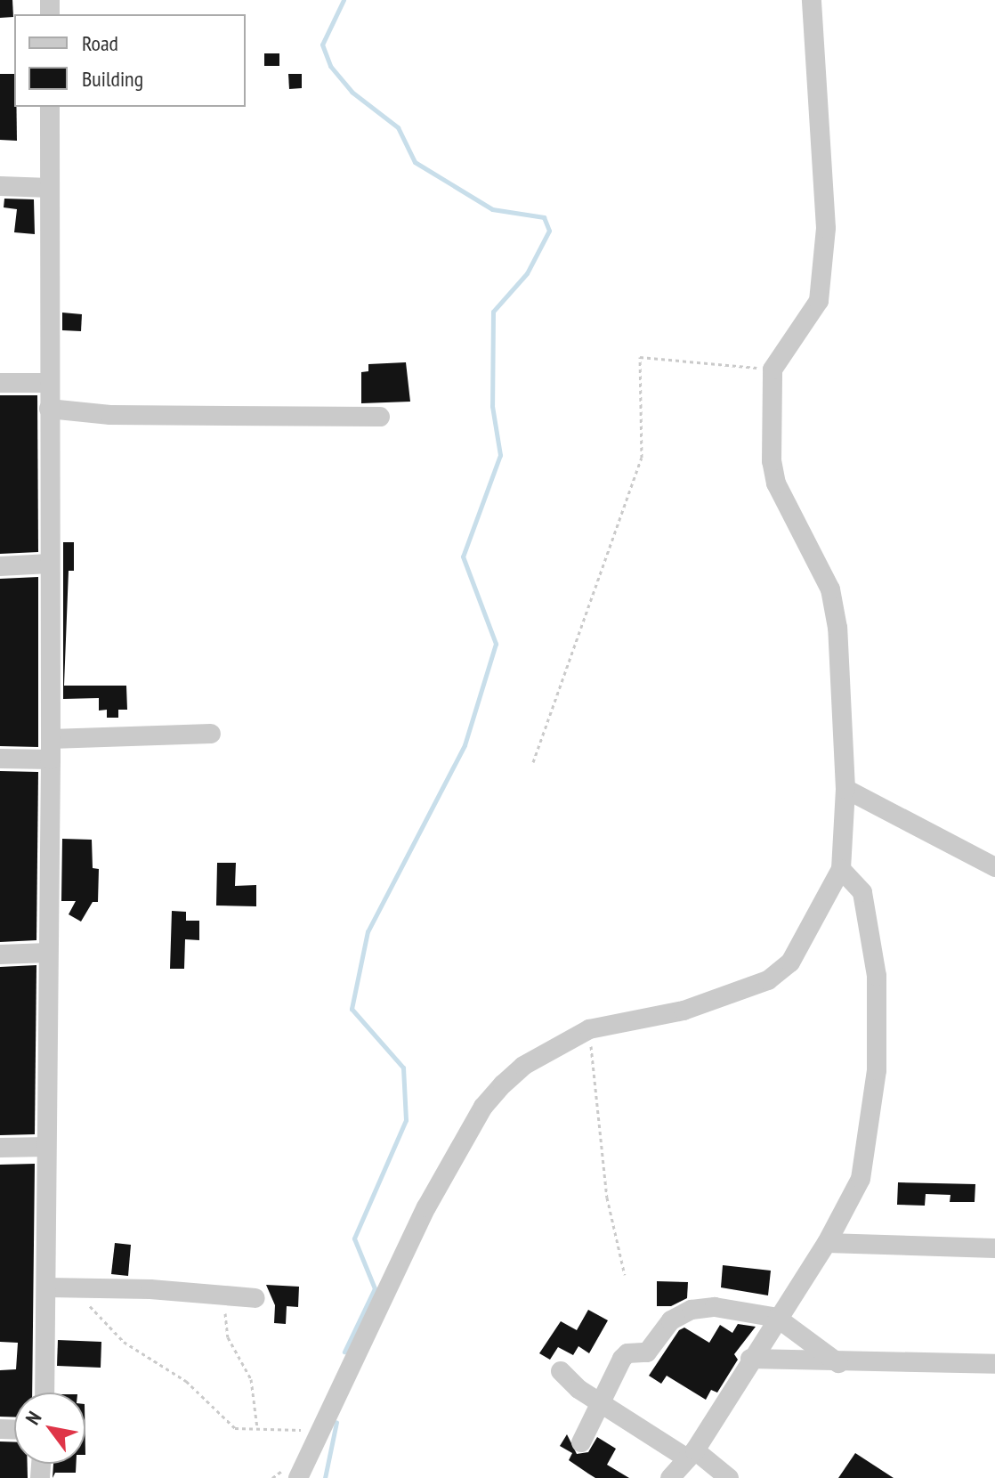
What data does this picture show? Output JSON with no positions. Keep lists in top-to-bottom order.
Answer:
{
  "legend": ["Road", "Building"],
  "north": "top left"
}
